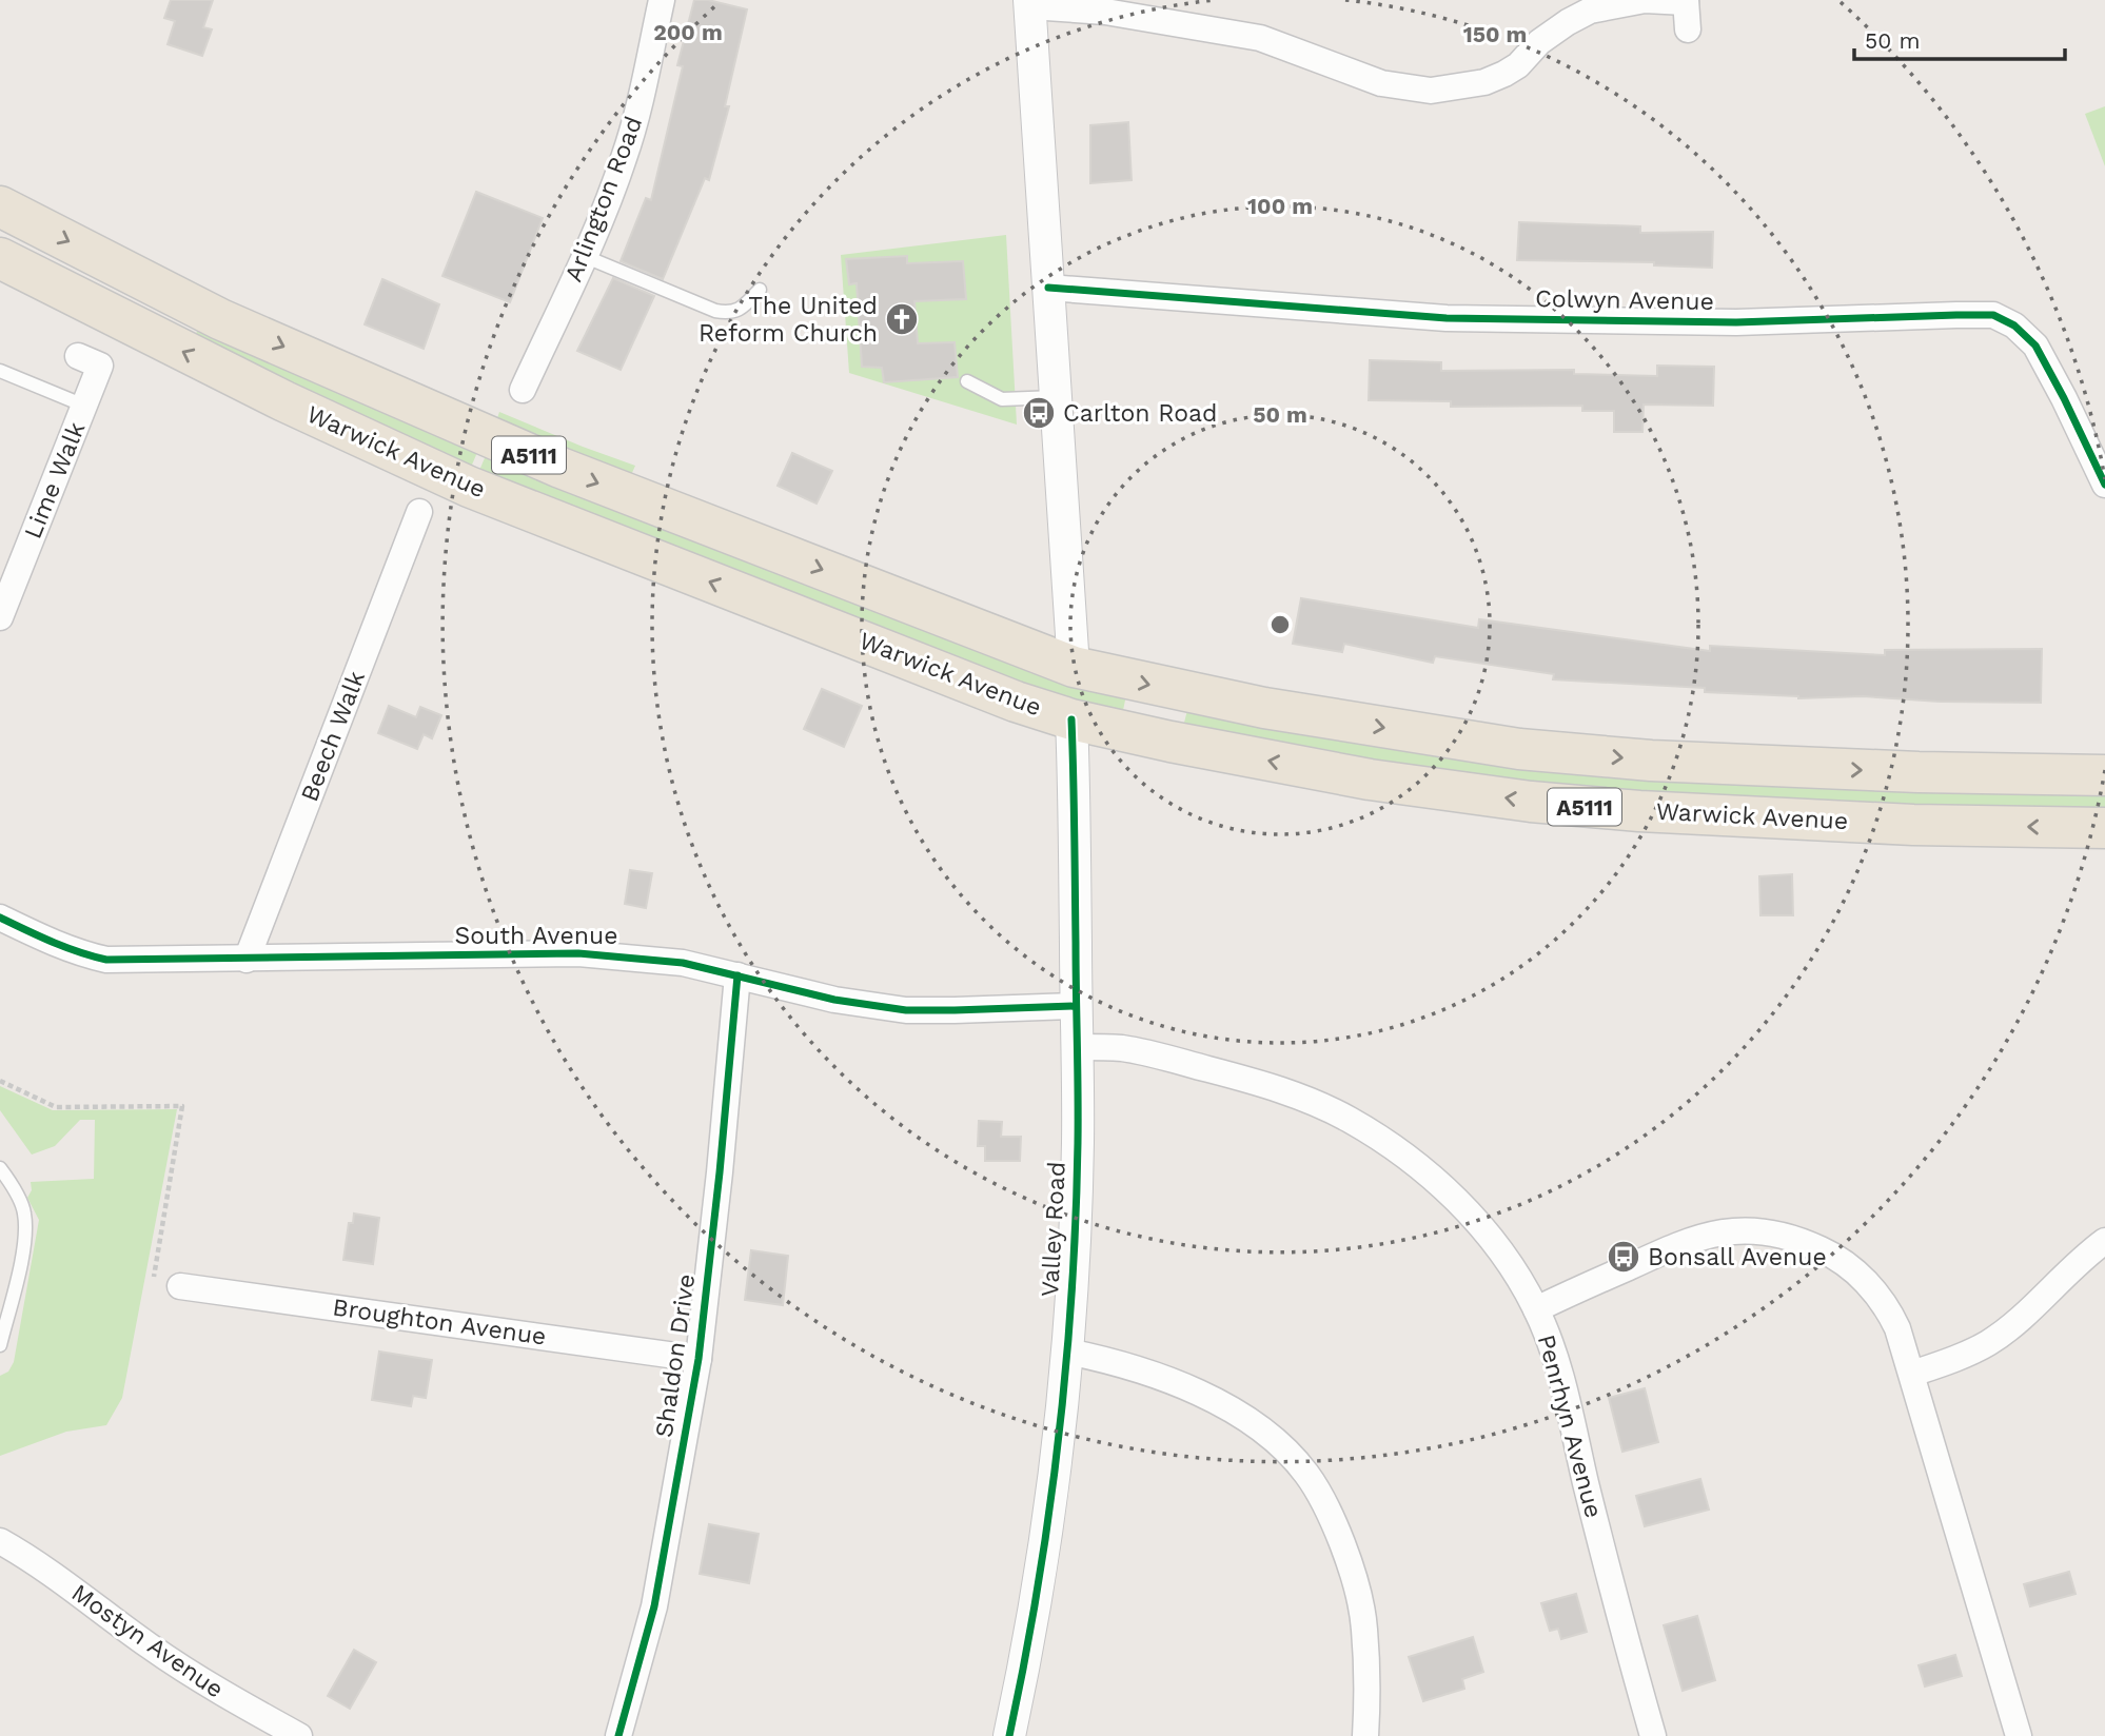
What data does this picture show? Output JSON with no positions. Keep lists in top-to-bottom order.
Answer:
{
  "streets": {
    "highway": ["Warwick Avenue", "A5111"],
    "street": [
      "Arlington Road",
      "Colwyn Avenue",
      "Lime Walk",
      "Beech Walk",
      "South Avenue",
      "Valley Road",
      "Broughton Avenue",
      "Shaldon Drive",
      "Penrhyn Avenue",
      "Mostyn Avenue"
    ]
  },
  "crossings": [
    ["Warwick Avenue", "Valley Road"],
    ["Beech Walk", "South Avenue"],
    ["South Avenue", "Valley Road"],
    ["South Avenue", "Shaldon Drive"],
    ["Valley Road", "Penrhyn Avenue"],
    ["Broughton Avenue", "Shaldon Drive"]
  ],
  "places": {
    "church": ["The United Reform Church"],
    "bus stop": ["Carlton Road", "Bonsall Avenue"]
  },
  "scale_bar": "50 m",
  "rings": [
    "200 m",
    "150 m",
    "100 m",
    "50 m"
  ]
}
